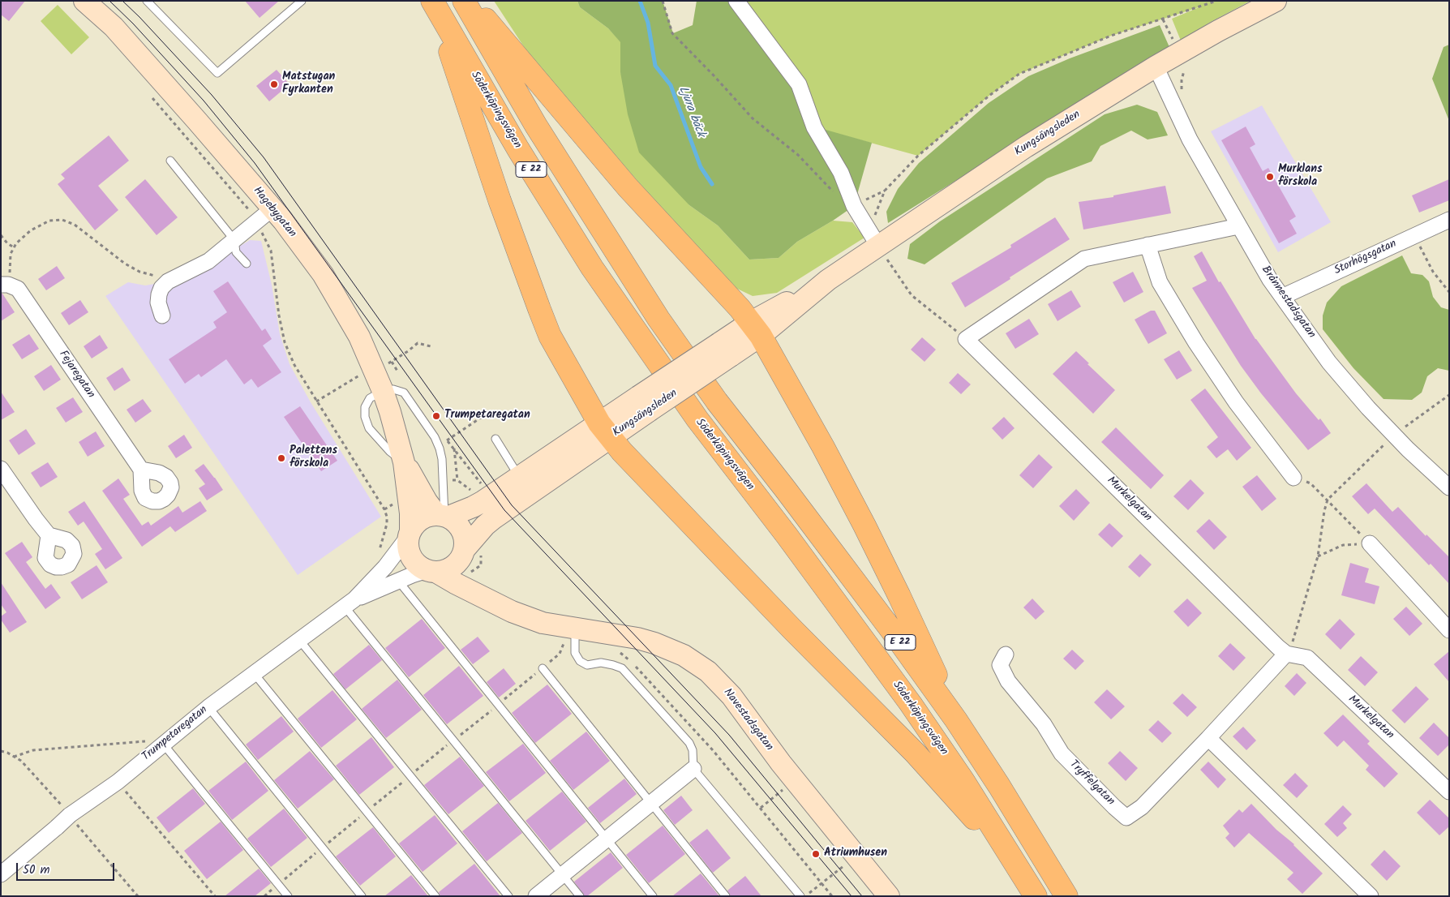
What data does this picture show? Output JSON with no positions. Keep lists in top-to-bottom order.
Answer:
{
  "streets": {
    "highway": ["Söderköpingsvägen", "E 22"],
    "street": [
      "Kungsängsleden",
      "Hagebygatan",
      "Storhögsgatan",
      "Brånnestadsgatan",
      "Fejaregatan",
      "Murkelgatan",
      "Navestadsgatan",
      "Trumpetaregatan",
      "Tryffelgatan"
    ]
  },
  "crossings": [
    ["Kungsängsleden", "Hagebygatan"],
    ["Kungsängsleden", "Brånnestadsgatan"],
    ["Kungsängsleden", "Navestadsgatan"],
    ["Kungsängsleden", "Trumpetaregatan"],
    ["Hagebygatan", "Navestadsgatan"],
    ["Hagebygatan", "Trumpetaregatan"],
    ["Storhögsgatan", "Brånnestadsgatan"],
    ["Murkelgatan", "Tryffelgatan"],
    ["Navestadsgatan", "Trumpetaregatan"]
  ],
  "water": ["Ljura bäck"],
  "places": [
    "Matstugan Fyrkanten",
    "Murklans förskola",
    "Trumpetaregatan",
    "Palettens förskola",
    "Atriumhusen"
  ],
  "scale_bar": "50 m"
}
